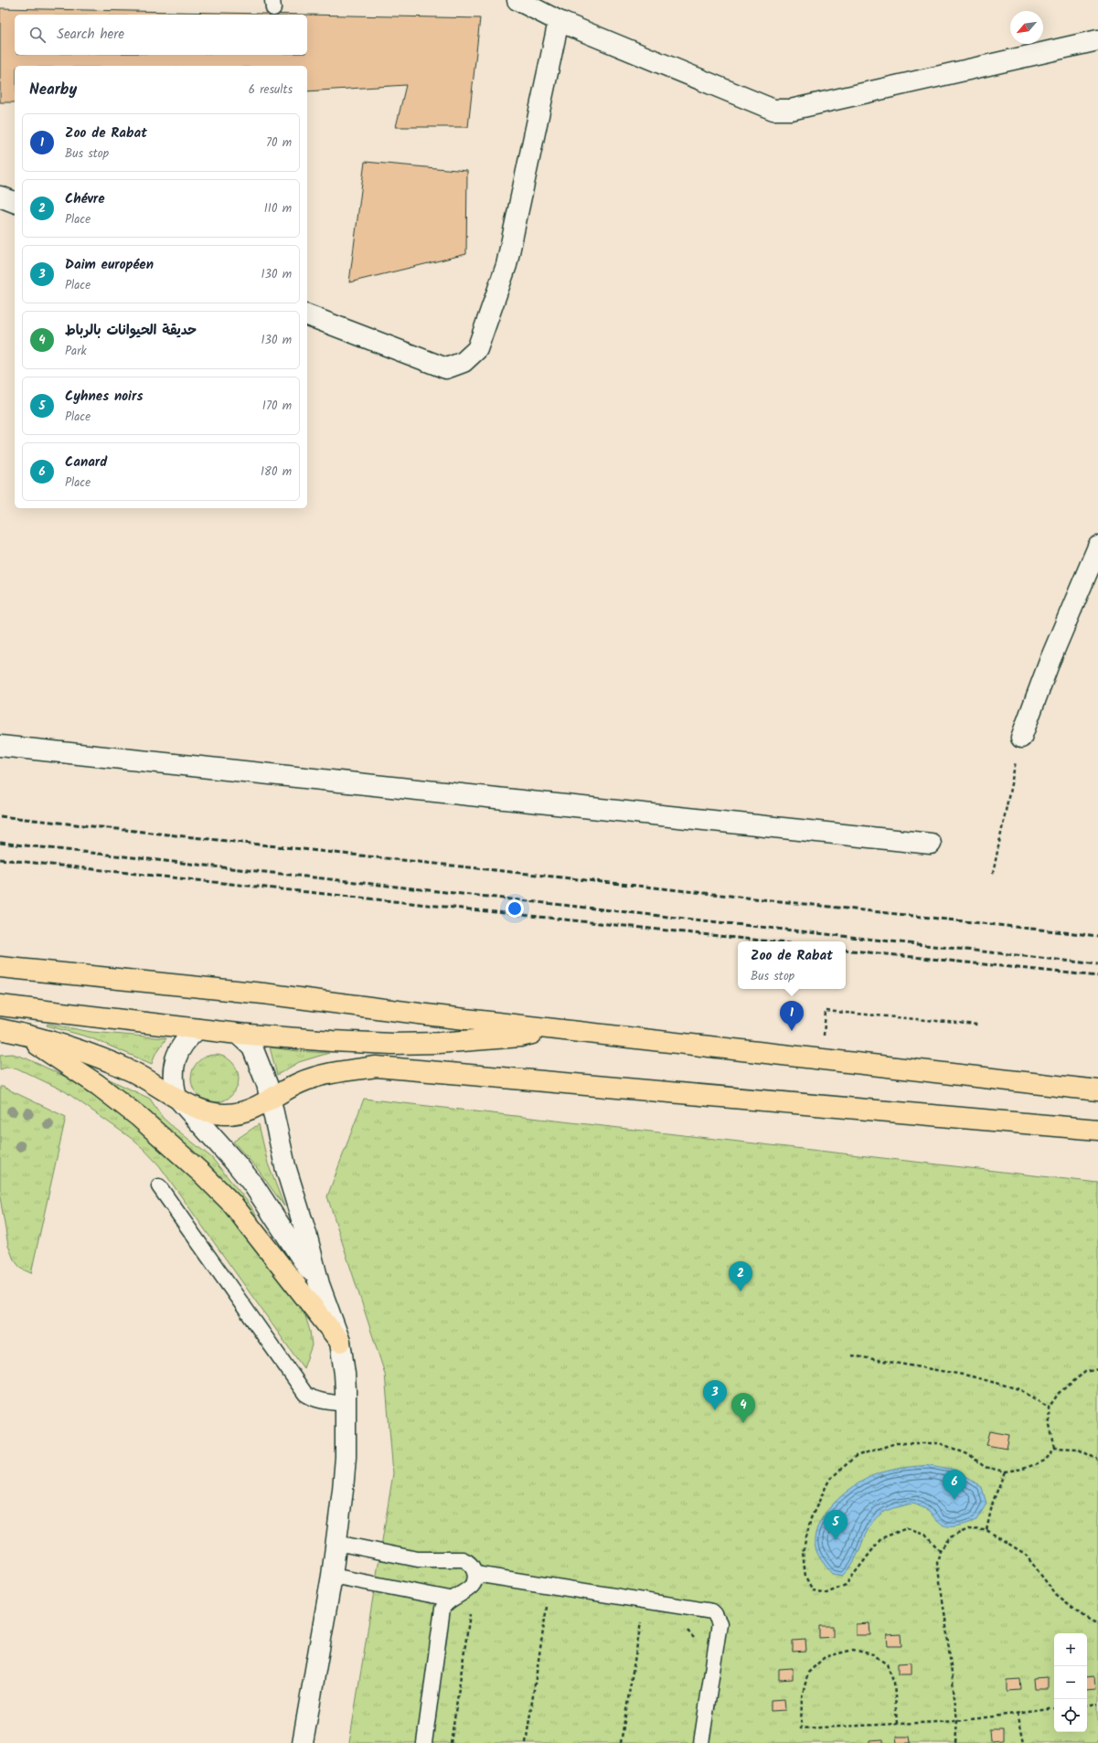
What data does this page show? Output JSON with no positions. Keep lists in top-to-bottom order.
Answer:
{
  "north": "bottom left",
  "page": {
    "search": "Search here",
    "heading": ["Nearby", "6 results"],
    "list": [
      {
        "mark": "1",
        "name": "Zoo de Rabat",
        "note": "Bus stop",
        "value": "70 m"
      },
      {
        "mark": "2",
        "name": "Chévre",
        "note": "Place",
        "value": "110 m"
      },
      {
        "mark": "3",
        "name": "Daim européen",
        "note": "Place",
        "value": "130 m"
      },
      {
        "mark": "4",
        "name": "حديقة الحيوانات بالرباط",
        "note": "Park",
        "value": "130 m"
      },
      {
        "mark": "5",
        "name": "Cyhnes noirs",
        "note": "Place",
        "value": "170 m"
      },
      {
        "mark": "6",
        "name": "Canard",
        "note": "Place",
        "value": "180 m"
      }
    ],
    "popup": ["Zoo de Rabat", "Bus stop"],
    "pins": [
      "1",
      "2",
      "3",
      "4",
      "6",
      "5"
    ],
    "map_buttons": ["+", "−"]
  }
}
